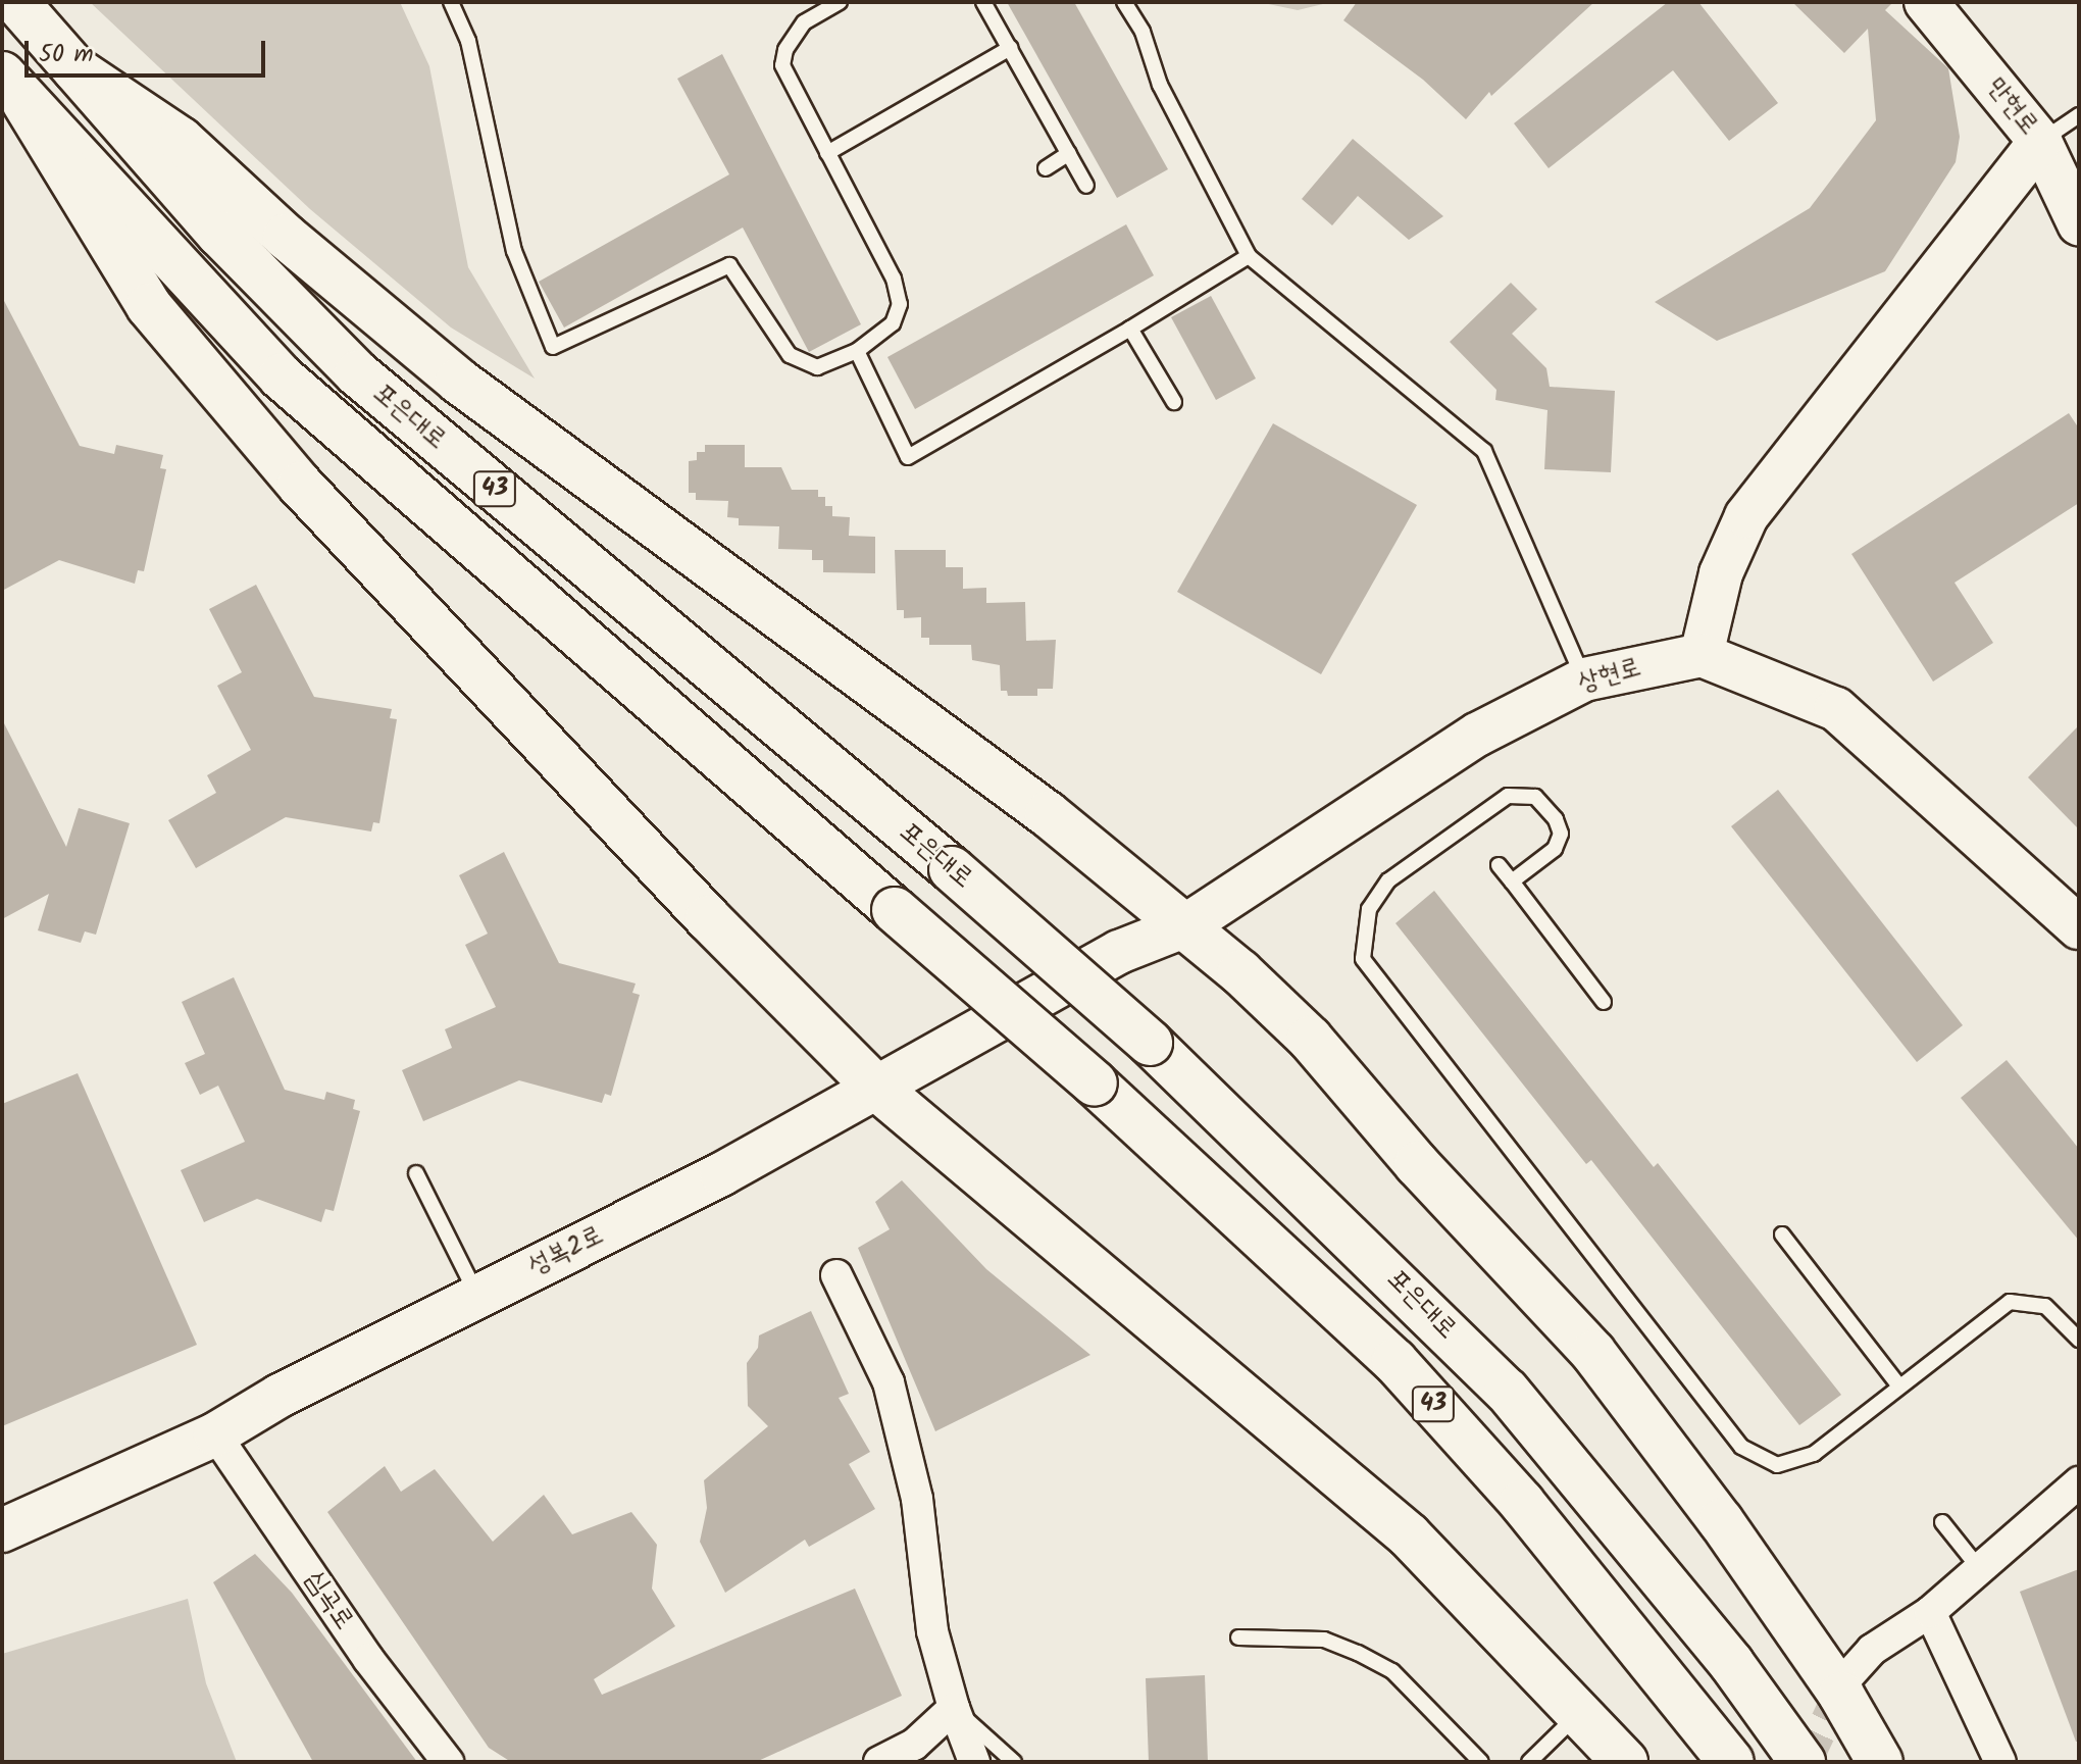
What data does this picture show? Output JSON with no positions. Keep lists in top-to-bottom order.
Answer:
{
  "streets": {
    "main road": ["포은대로", "43"],
    "street": [
      "만현로",
      "상현로",
      "성복2로",
      "심곡로"
    ]
  },
  "crossings": [
    ["상현로", "성복2로"],
    ["성복2로", "심곡로"]
  ],
  "scale_bar": "50 m"
}
